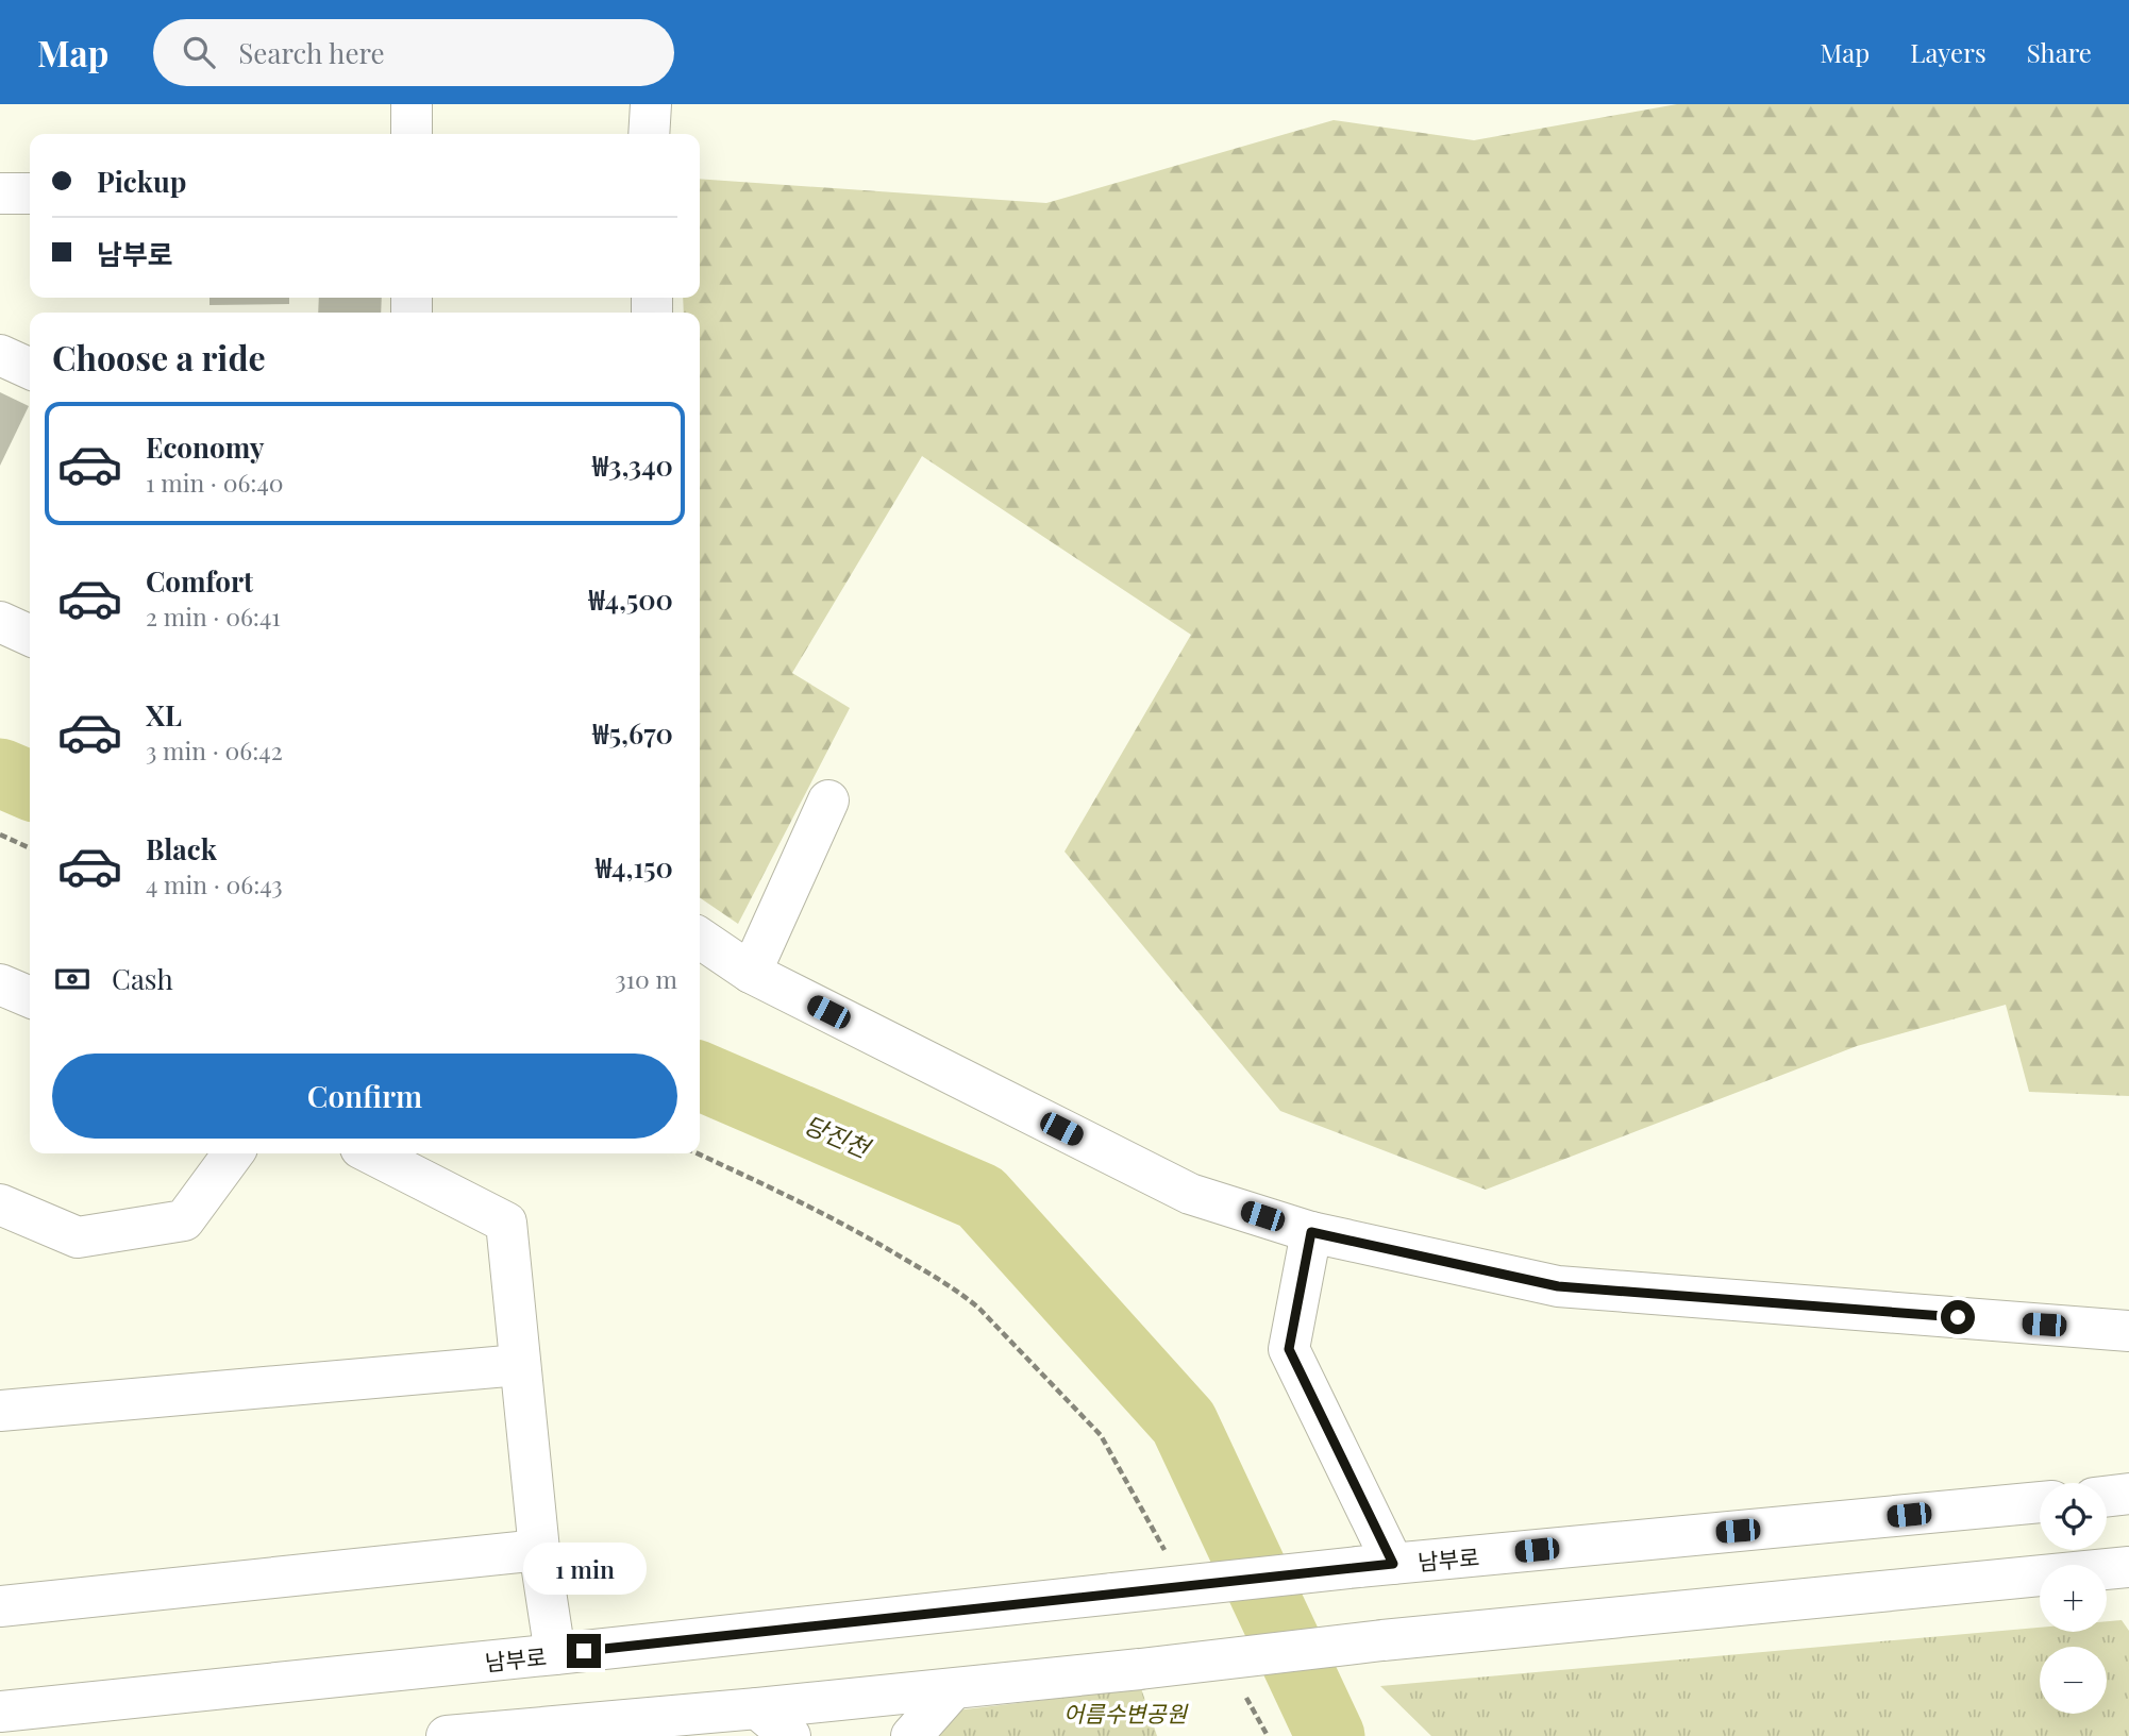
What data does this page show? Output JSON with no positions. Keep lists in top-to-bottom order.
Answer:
{
  "streets": {
    "street": ["남부로"]
  },
  "water": ["당진천"],
  "parks": ["어름수변공원"],
  "page": {
    "header": "Map",
    "search": "Search here",
    "nav": ["Map", "Layers", "Share"],
    "banner": ["Pickup", "남부로"],
    "heading": "Choose a ride",
    "list": [
      {
        "name": "Economy",
        "note": "1 min · 06:40",
        "value": "₩3,340"
      },
      {
        "name": "Comfort",
        "note": "2 min · 06:41",
        "value": "₩4,500"
      },
      {
        "name": "XL",
        "note": "3 min · 06:42",
        "value": "₩5,670"
      },
      {
        "name": "Black",
        "note": "4 min · 06:43",
        "value": "₩4,150"
      }
    ],
    "pay": ["Cash", "310 m"],
    "buttons": "Confirm",
    "map_buttons": ["+", "−"],
    "bubble": "1 min"
  }
}
